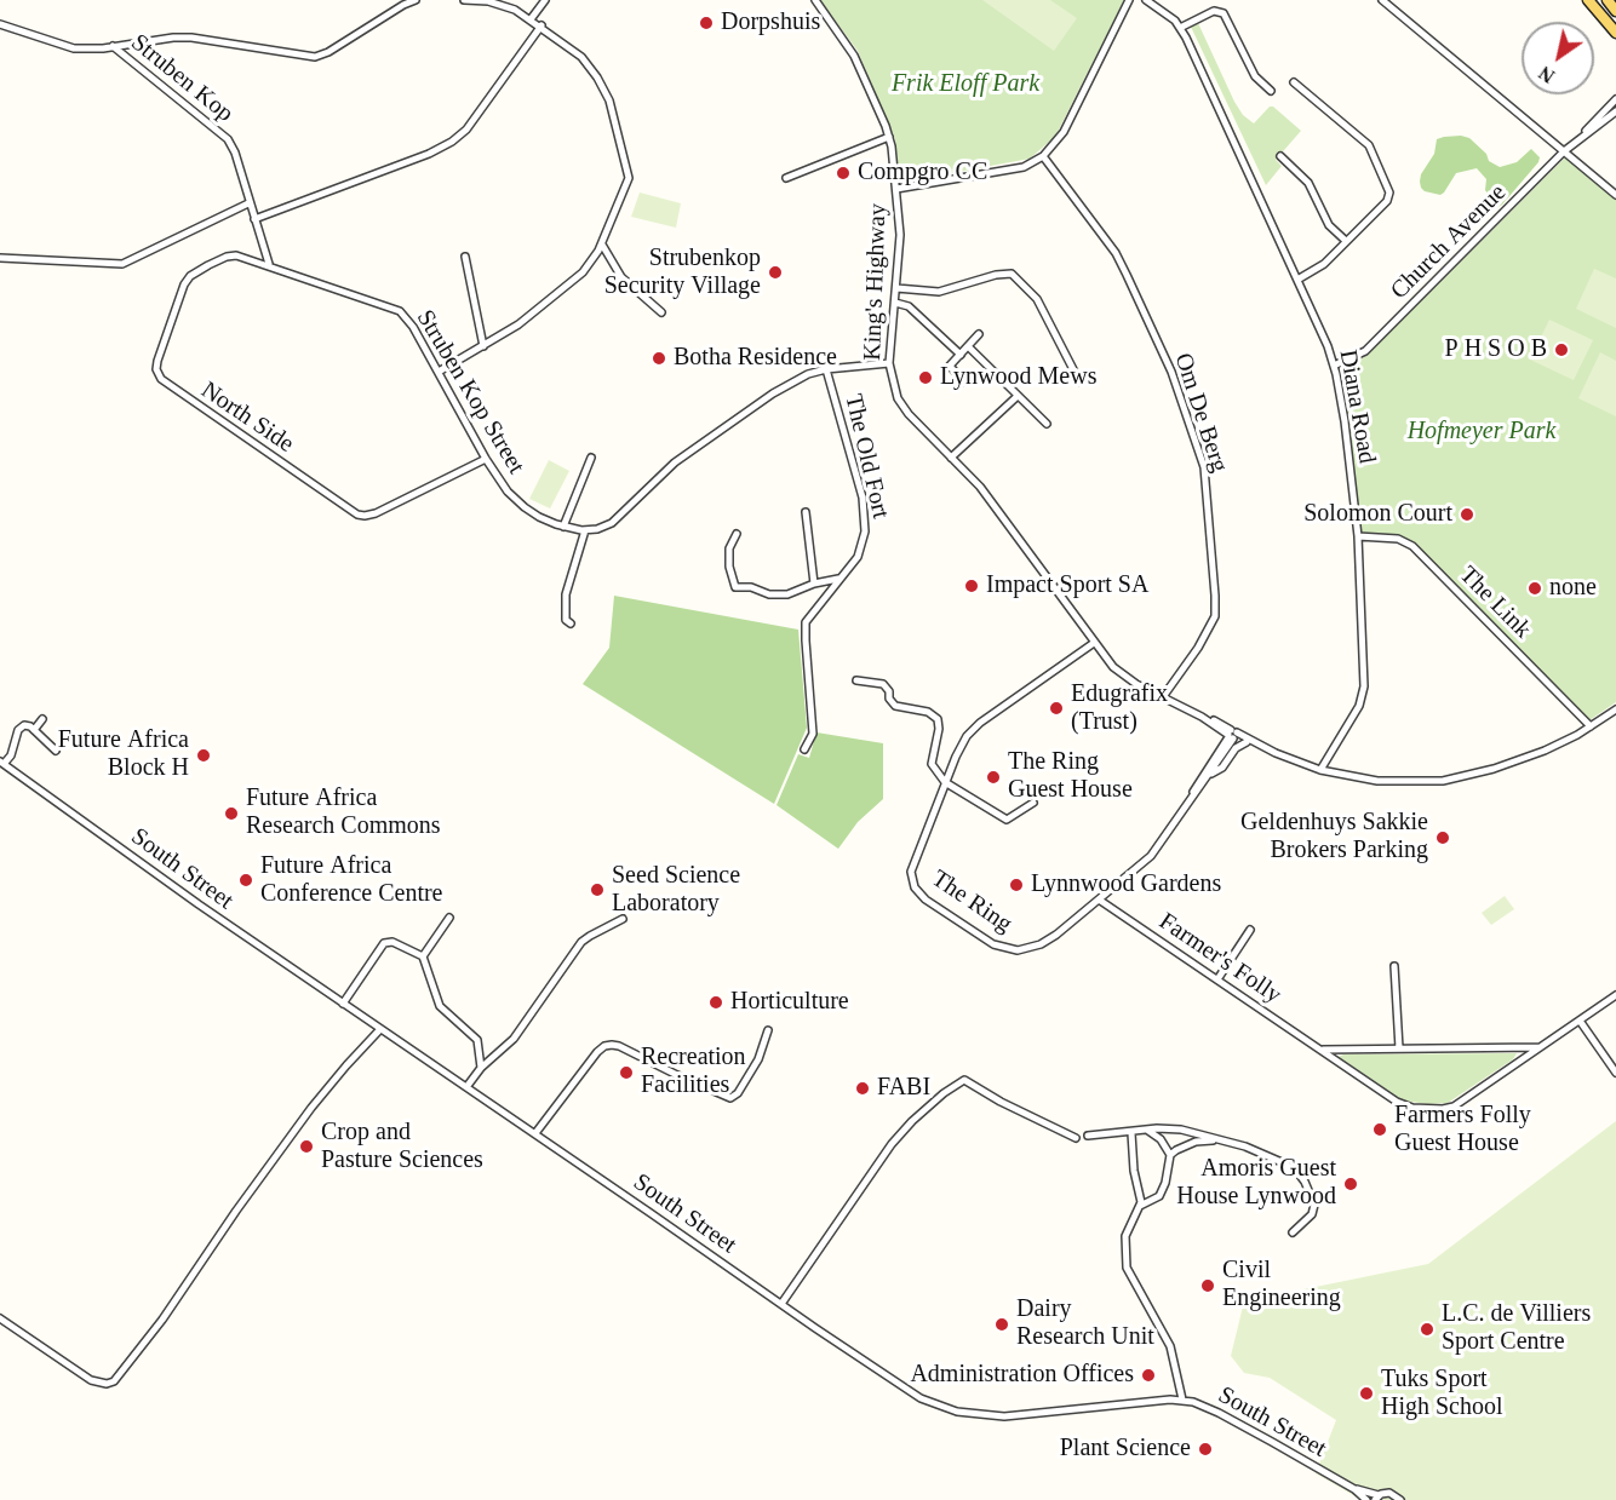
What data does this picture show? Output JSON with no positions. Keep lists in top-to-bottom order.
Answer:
{
  "streets": {
    "street": [
      "Struben Kop",
      "Church Avenue",
      "King's Highway",
      "Struben Kop Street",
      "Diana Road",
      "Om De Berg",
      "North Side",
      "The Old Fort",
      "The Link",
      "South Street",
      "The Ring",
      "Farmer's Folly"
    ]
  },
  "crossings": [
    ["Struben Kop", "Struben Kop Street"],
    ["Struben Kop", "North Side"],
    ["Church Avenue", "Diana Road"],
    ["King's Highway", "Diana Road"],
    ["King's Highway", "Om De Berg"],
    ["King's Highway", "The Link"],
    ["King's Highway", "The Ring"],
    ["Struben Kop Street", "North Side"],
    ["Diana Road", "The Link"],
    ["The Ring", "Farmer's Folly"]
  ],
  "parks": ["Frik Eloff Park", "Hofmeyer Park"],
  "places": [
    "Dorpshuis",
    "Compgro CC",
    "Strubenkop Security Village",
    "P H S O B",
    "Botha Residence",
    "Lynwood Mews",
    "Solomon Court",
    "Impact Sport SA",
    "none",
    "Edugrafix (Trust)",
    "Future Africa Block H",
    "The Ring Guest House",
    "Future Africa Research Commons",
    "Geldenhuys Sakkie Brokers Parking",
    "Future Africa Conference Centre",
    "Lynnwood Gardens",
    "Seed Science Laboratory",
    "Horticulture",
    "Recreation Facilities",
    "FABI",
    "Farmers Folly Guest House",
    "Crop and Pasture Sciences",
    "Amoris Guest House Lynwood",
    "Civil Engineering",
    "Dairy Research Unit",
    "L.C. de Villiers Sport Centre",
    "Administration Offices",
    "Tuks Sport High School",
    "Plant Science"
  ],
  "north": "bottom left"
}
